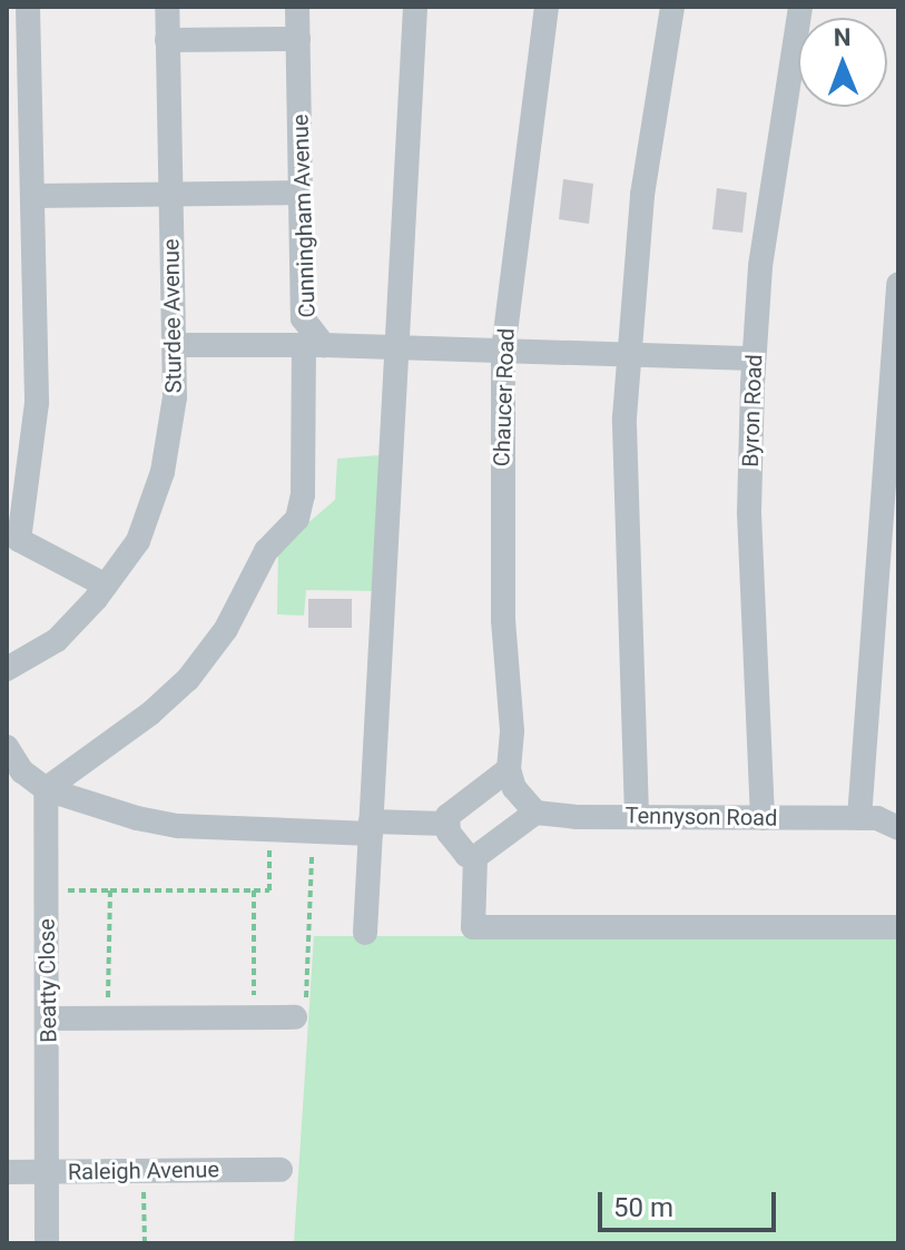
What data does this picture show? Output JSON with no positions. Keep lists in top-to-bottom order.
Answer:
{
  "streets": {
    "street": [
      "Cunningham Avenue",
      "Sturdee Avenue",
      "Chaucer Road",
      "Byron Road",
      "Tennyson Road",
      "Beatty Close",
      "Raleigh Avenue"
    ]
  },
  "crossings": [
    ["Cunningham Avenue", "Chaucer Road"],
    ["Cunningham Avenue", "Byron Road"],
    ["Byron Road", "Tennyson Road"],
    ["Beatty Close", "Raleigh Avenue"]
  ],
  "scale_bar": "50 m",
  "north": "top"
}
